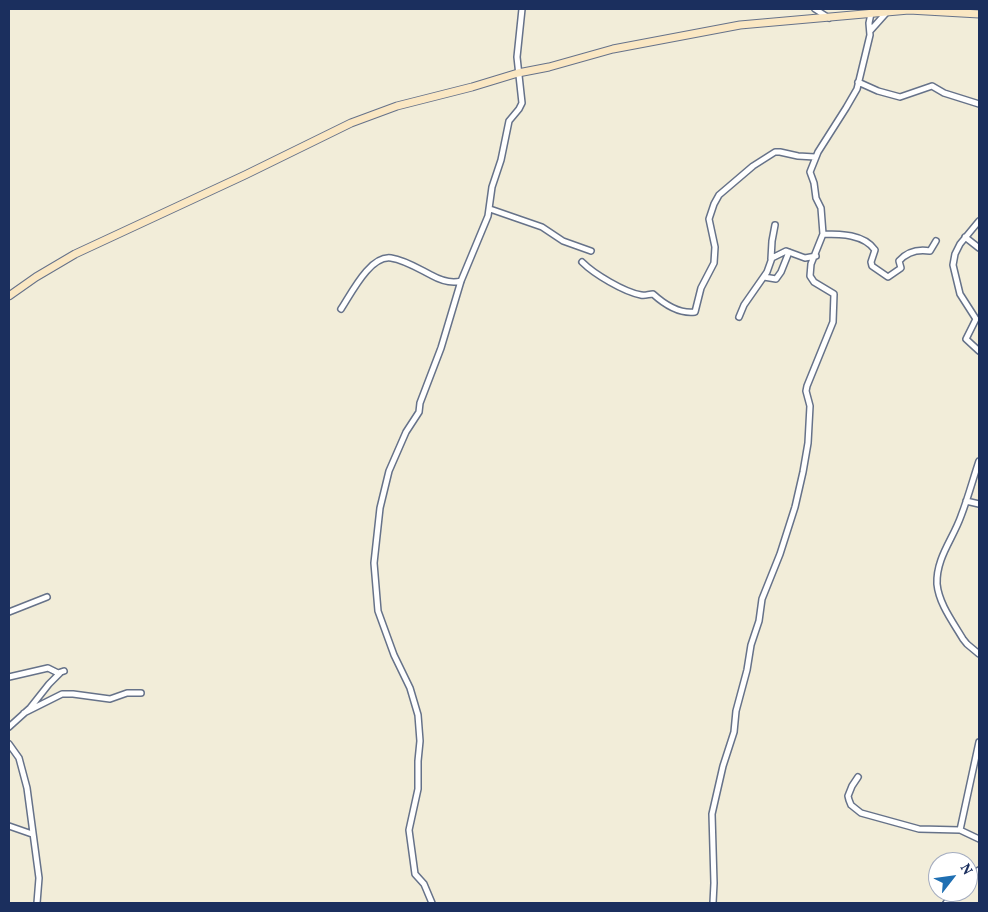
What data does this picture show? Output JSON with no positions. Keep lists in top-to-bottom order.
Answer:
{
  "north": "top right"
}
